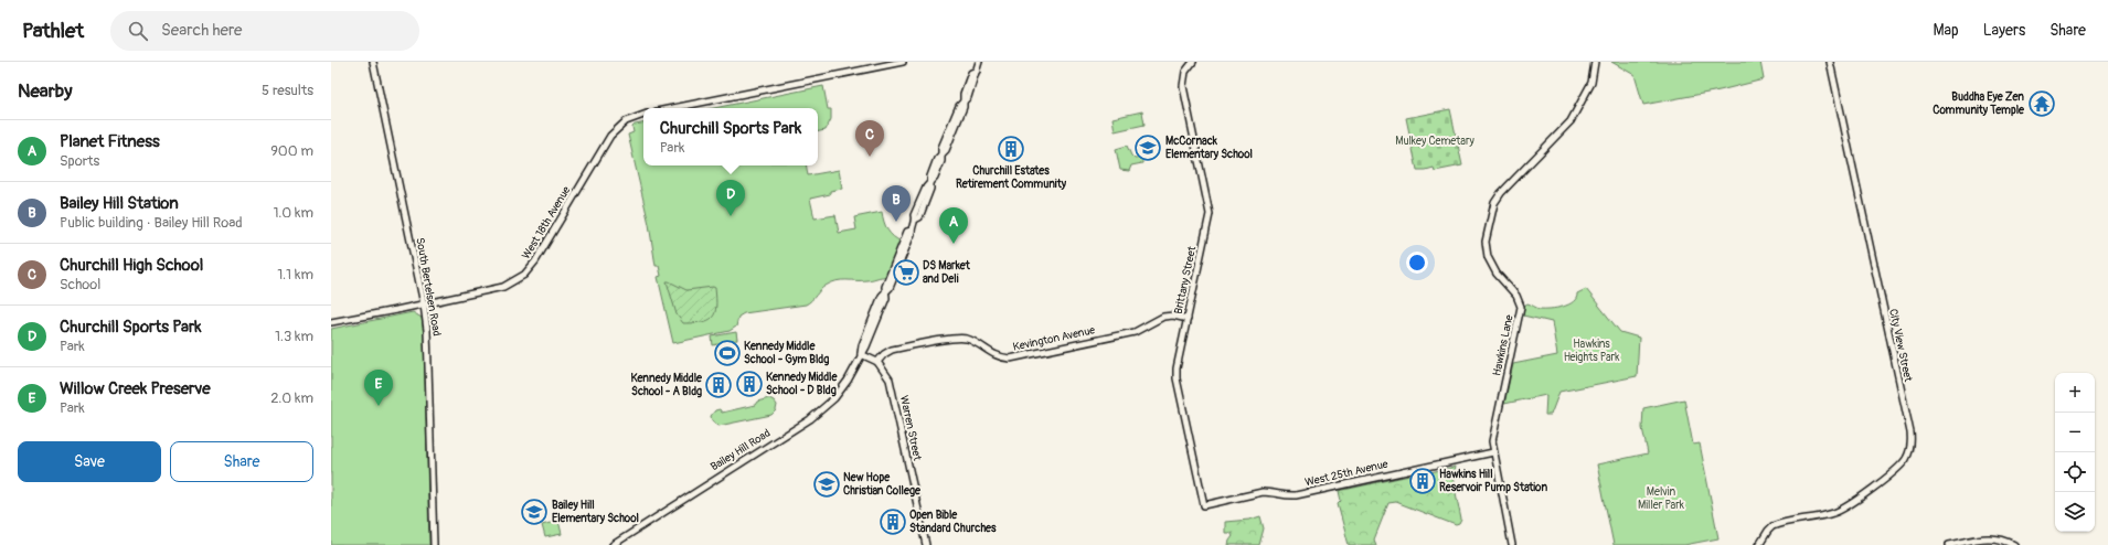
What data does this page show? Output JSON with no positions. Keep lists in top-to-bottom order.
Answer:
{
  "streets": {
    "street": [
      "West 18th Avenue",
      "Brittany Street",
      "South Bertelsen Road",
      "Kevington Avenue",
      "Hawkins Lane",
      "City View Street",
      "Warren Street",
      "Bailey Hill Road",
      "West 25th Avenue"
    ]
  },
  "crossings": [
    ["West 18th Avenue", "South Bertelsen Road"],
    ["Brittany Street", "Kevington Avenue"],
    ["Brittany Street", "West 25th Avenue"],
    ["Kevington Avenue", "Warren Street"],
    ["Hawkins Lane", "West 25th Avenue"]
  ],
  "parks": ["Mulkey Cemetary", "Hawkins Heights Park", "Melvin Miller Park"],
  "places": {
    "temple": ["Buddha Eye Zen Community Temple"],
    "school or university": ["McCornack Elementary School", "New Hope Christian College", "Bailey Hill Elementary School"],
    "building": [
      "Churchill Estates Retirement Community",
      "Kennedy Middle School - D Bldg",
      "Kennedy Middle School - A Bldg",
      "Hawkins Hill Reservoir Pump Station",
      "Open Bible Standard Churches"
    ],
    "supermarket": ["DS Market and Deli"],
    "sports": ["Kennedy Middle School - Gym Bldg"]
  },
  "page": {
    "header": "Pathlet",
    "search": "Search here",
    "nav": ["Map", "Layers", "Share"],
    "heading": ["Nearby", "5 results"],
    "popup": ["Churchill Sports Park", "Park"],
    "list": [
      {
        "mark": "A",
        "name": "Planet Fitness",
        "note": "Sports",
        "value": "900 m"
      },
      {
        "mark": "B",
        "name": "Bailey Hill Station",
        "note": "Public building · Bailey Hill Road",
        "value": "1.0 km"
      },
      {
        "mark": "C",
        "name": "Churchill High School",
        "note": "School",
        "value": "1.1 km"
      },
      {
        "mark": "D",
        "name": "Churchill Sports Park",
        "note": "Park",
        "value": "1.3 km"
      },
      {
        "mark": "E",
        "name": "Willow Creek Preserve",
        "note": "Park",
        "value": "2.0 km"
      }
    ],
    "pins": [
      "C",
      "D",
      "B",
      "A",
      "E"
    ],
    "map_buttons": ["+", "−"],
    "buttons": ["Save", "Share"]
  }
}
